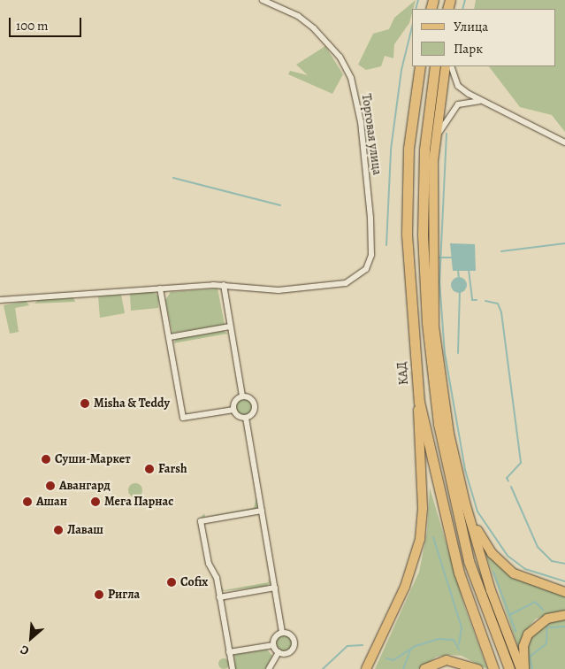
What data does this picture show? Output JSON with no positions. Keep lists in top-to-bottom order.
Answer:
{
  "streets": {
    "highway": ["КАД"],
    "street": ["Торговая улица"]
  },
  "places": [
    "Misha & Teddy",
    "Суши-Маркет",
    "Farsh",
    "Авангард",
    "Ашан",
    "Мега Парнас",
    "Лаваш",
    "Cofix",
    "Ригла"
  ],
  "legend": ["Улица", "Парк"],
  "scale_bar": "100 m",
  "north": "bottom left"
}
